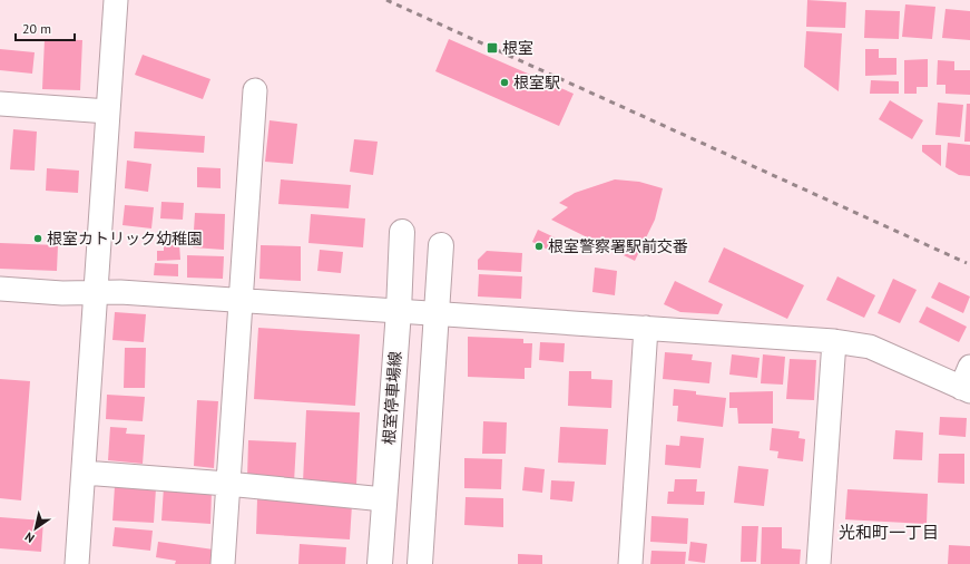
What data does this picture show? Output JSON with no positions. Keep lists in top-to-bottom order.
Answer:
{
  "streets": {
    "main road": ["根室停車場線"]
  },
  "districts": ["光和町一丁目"],
  "places": {
    "transit": ["根室"],
    "other": ["根室駅", "根室カトリック幼稚園", "根室警察署駅前交番"]
  },
  "scale_bar": "20 m",
  "north": "bottom left"
}
